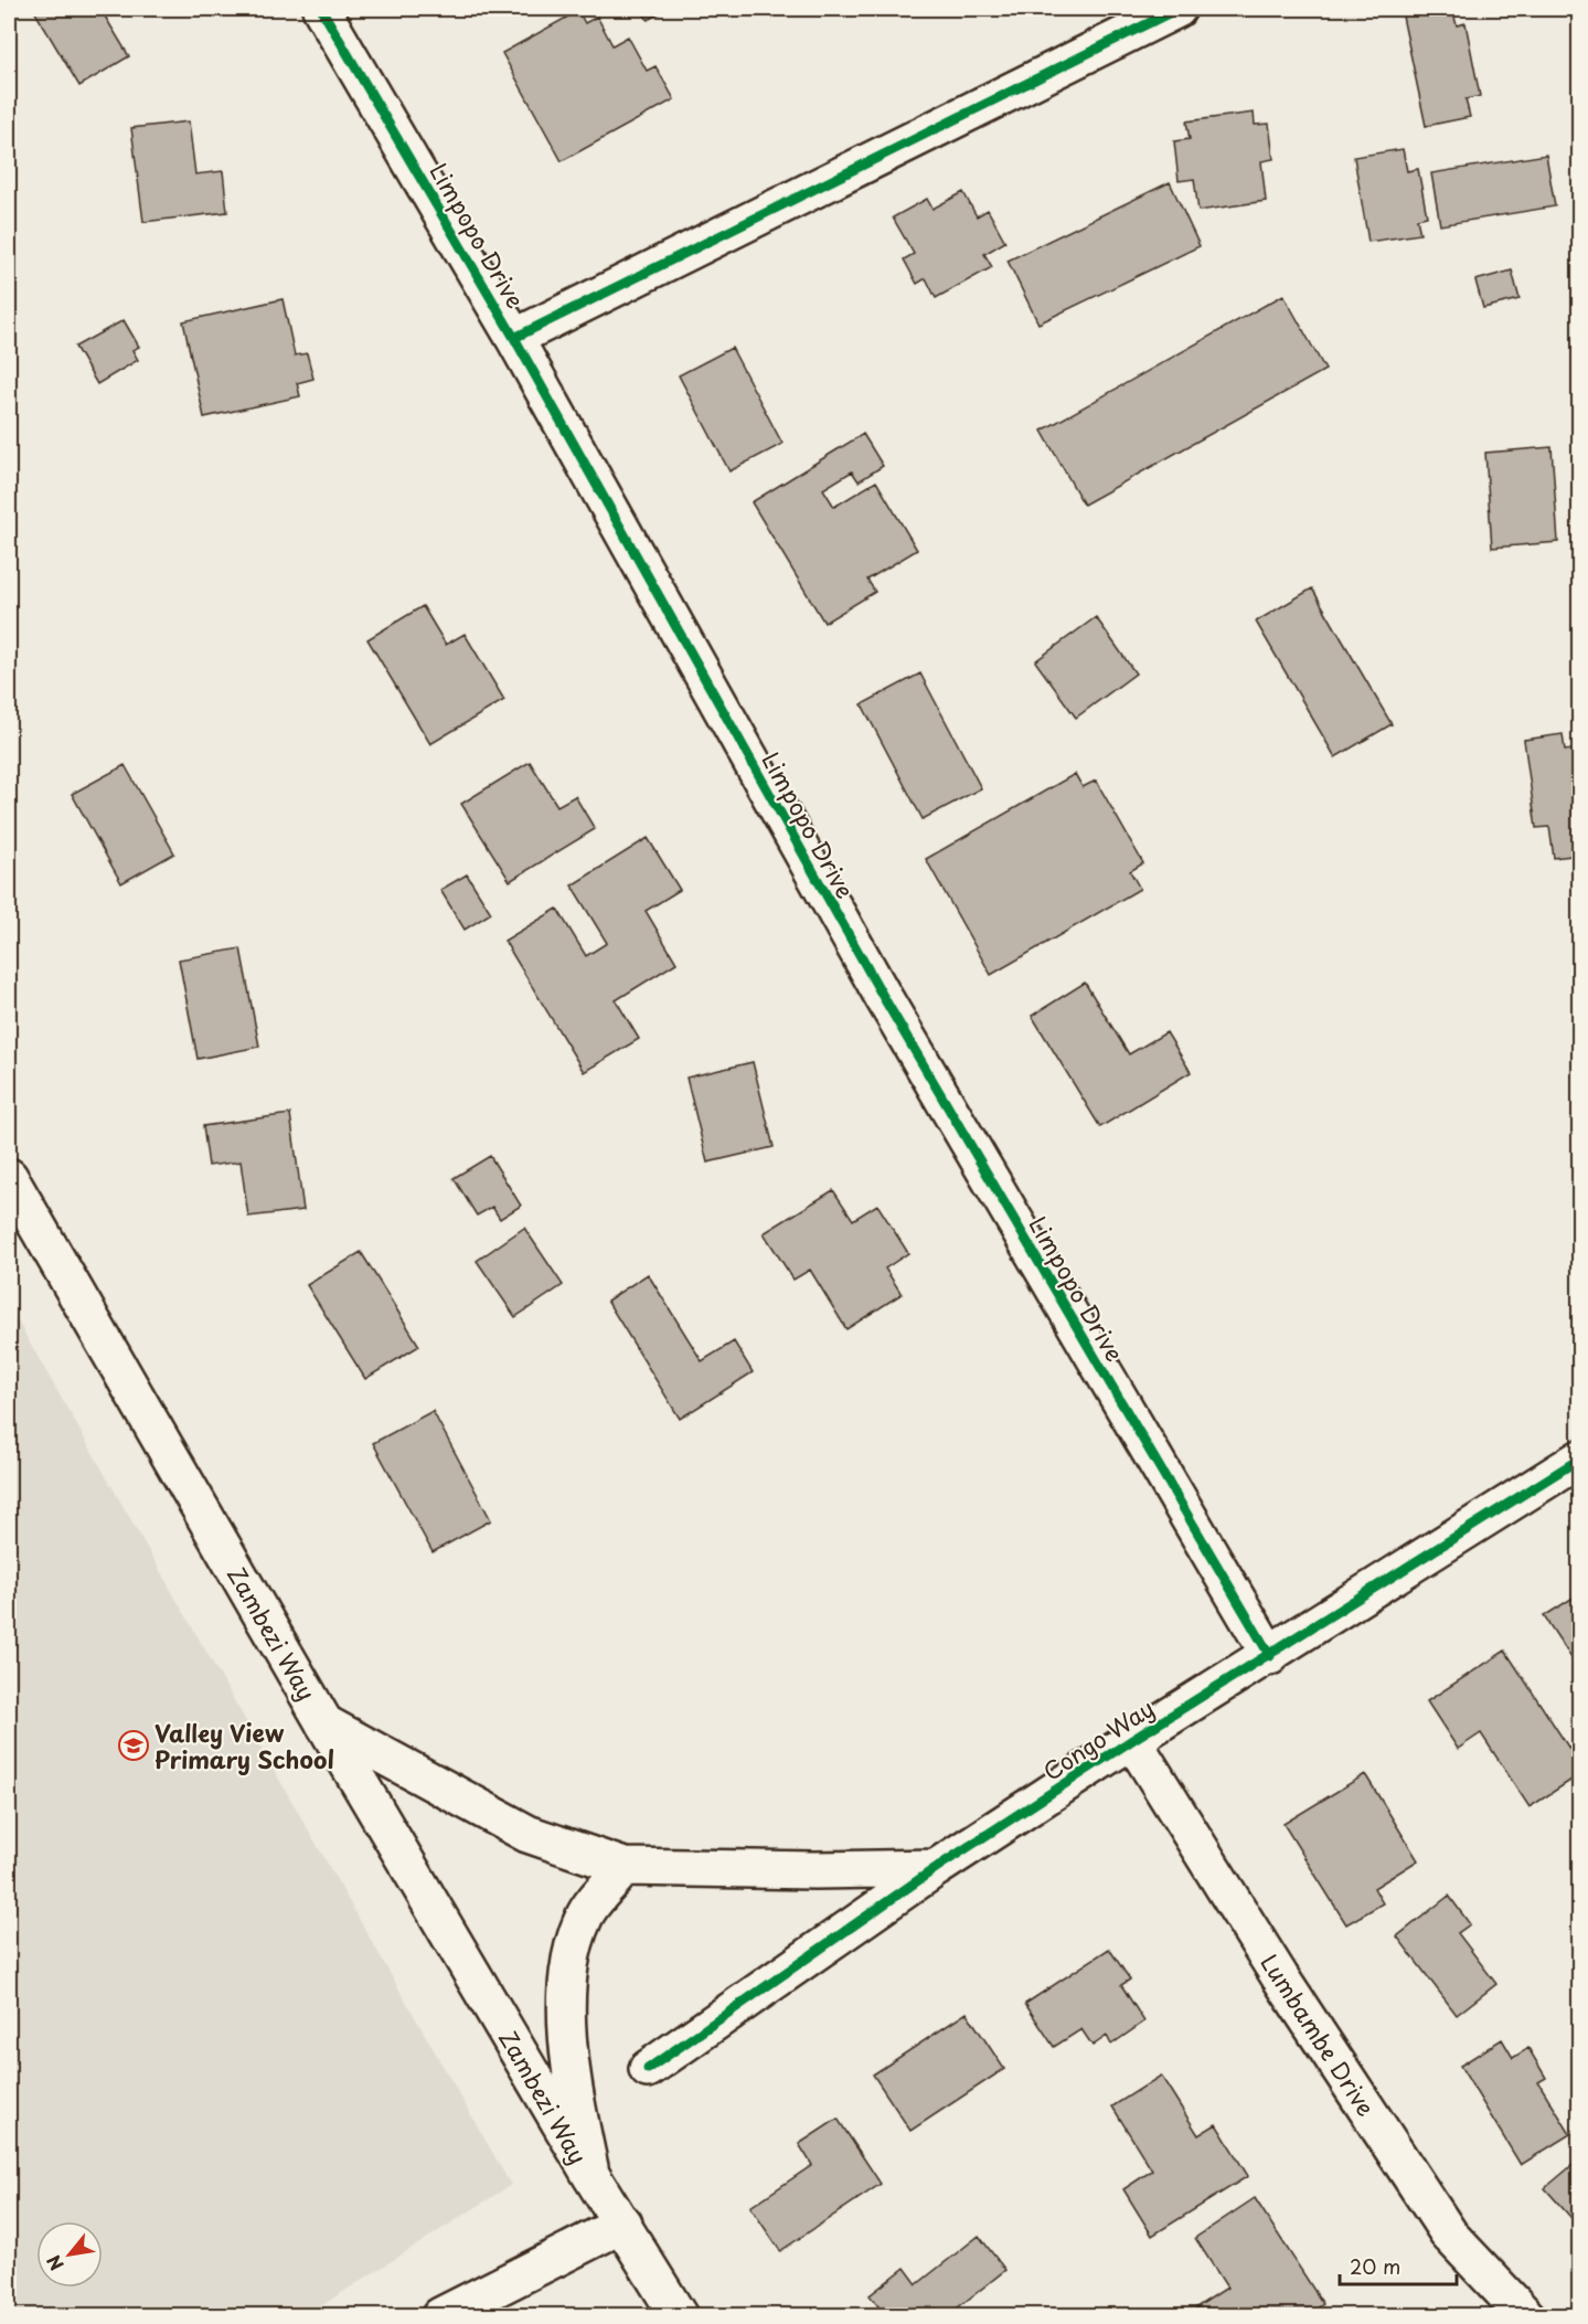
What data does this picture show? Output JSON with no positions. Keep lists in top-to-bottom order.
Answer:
{
  "streets": {
    "street": [
      "Limpopo Drive",
      "Zambezi Way",
      "Congo Way",
      "Lumbambe Drive"
    ]
  },
  "crossings": [
    ["Limpopo Drive", "Congo Way"],
    ["Congo Way", "Lumbambe Drive"]
  ],
  "places": {
    "school or university": ["Valley View Primary School"]
  },
  "scale_bar": "20 m",
  "north": "bottom left"
}
